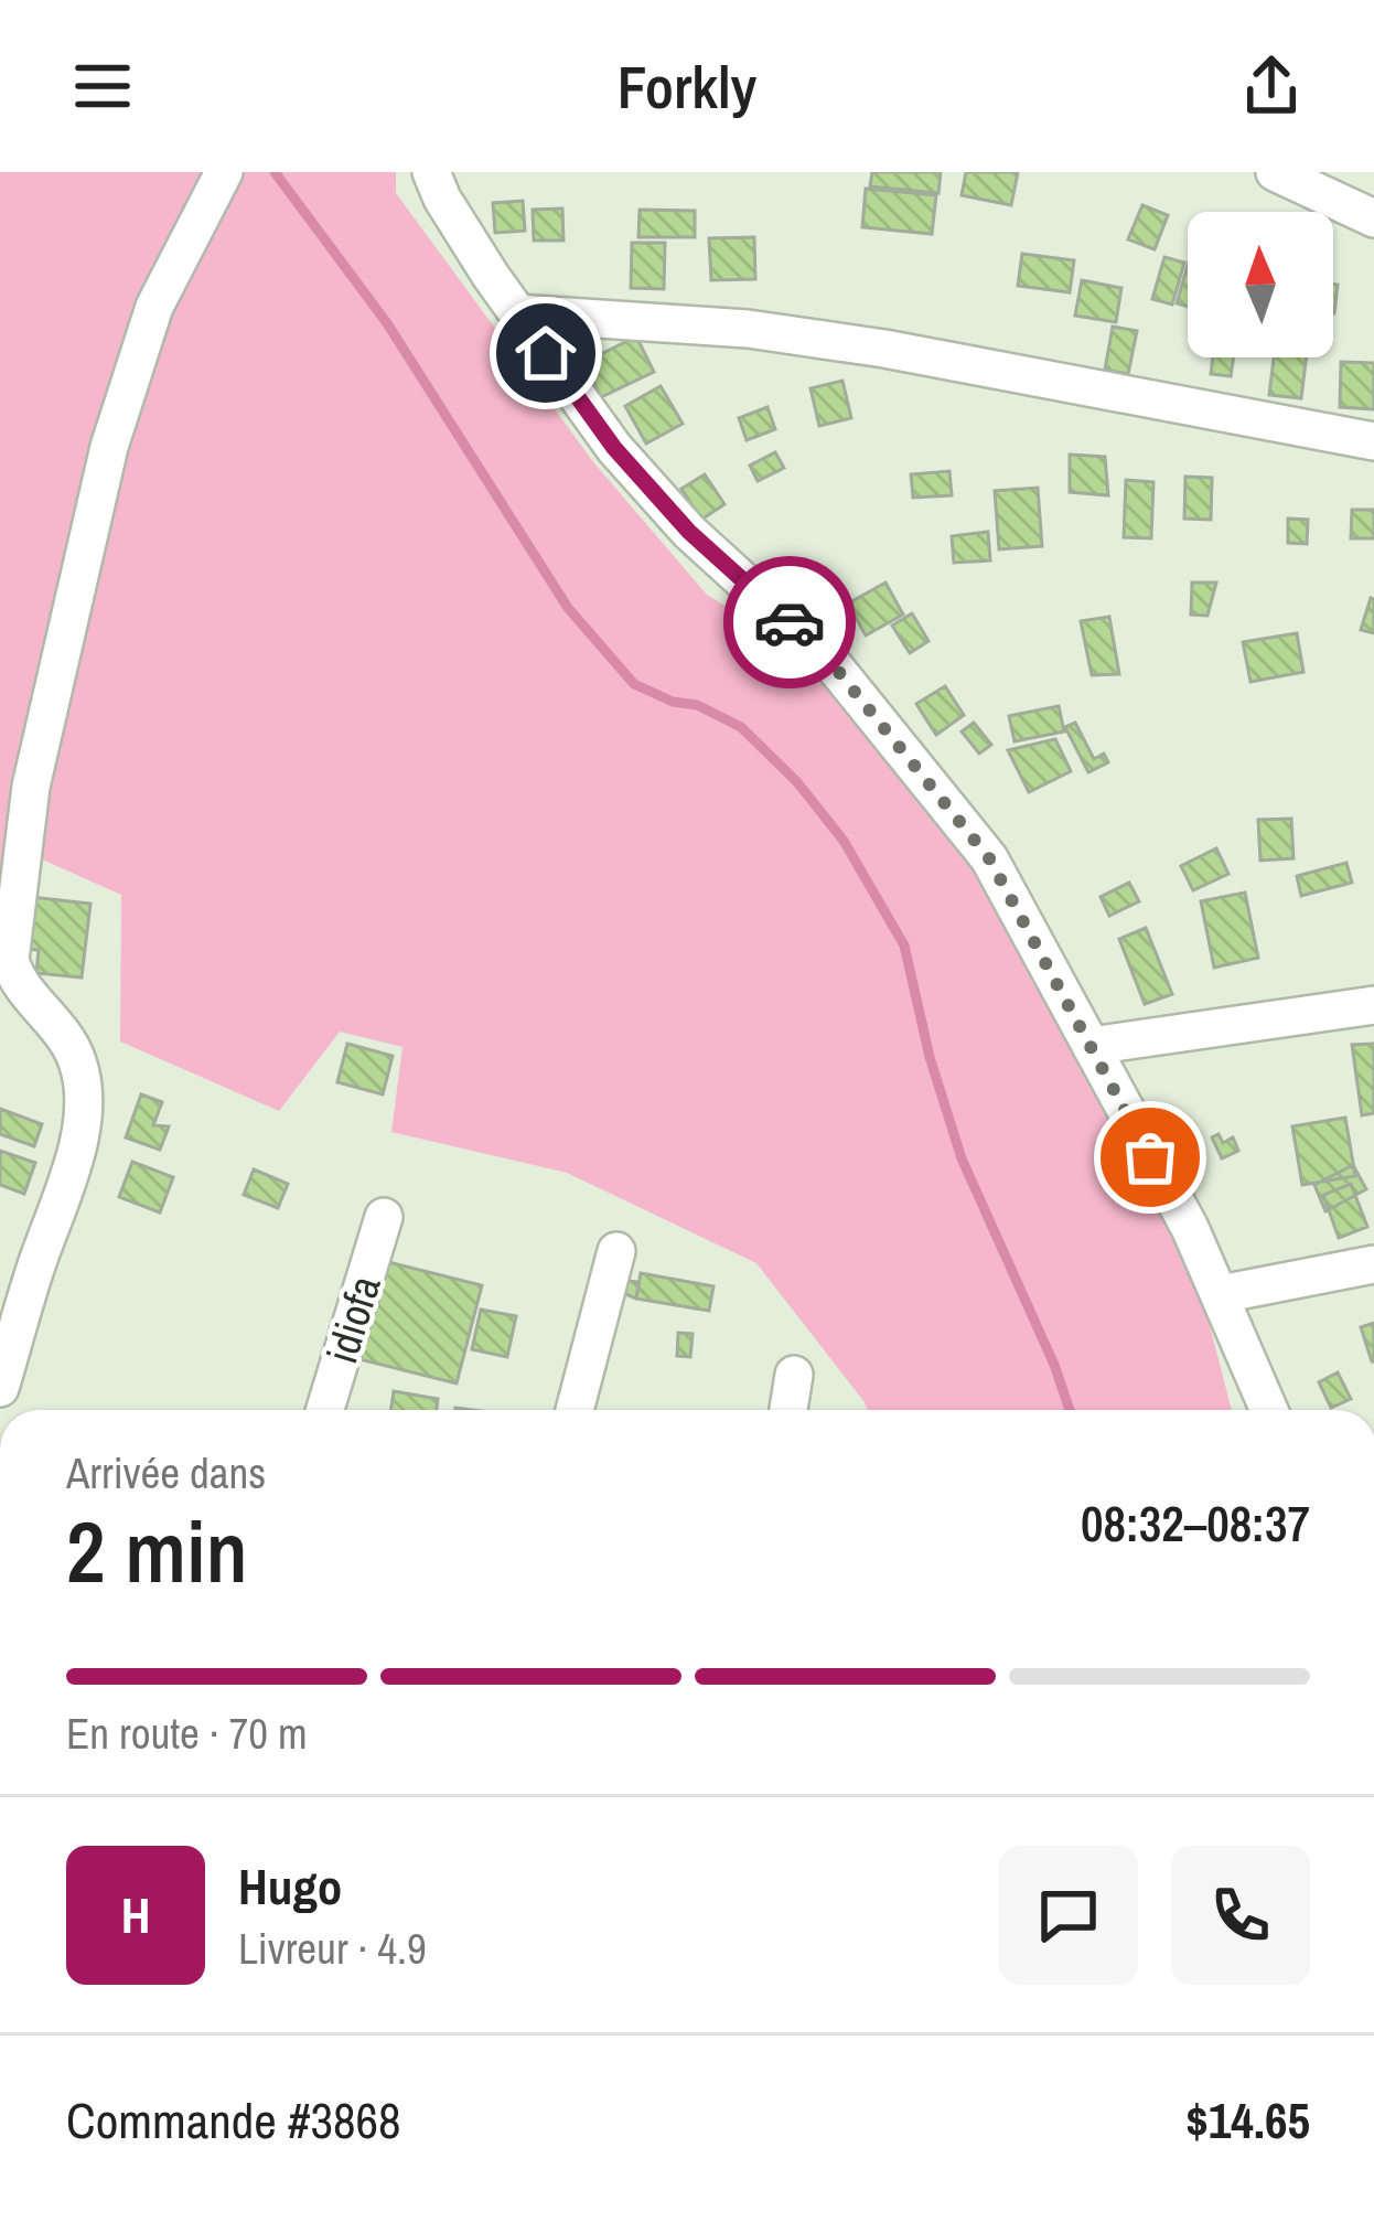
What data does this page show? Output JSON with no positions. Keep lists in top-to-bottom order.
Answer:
{
  "streets": {
    "street": ["idiofa"]
  },
  "north": "top",
  "page": {
    "header": "Forkly",
    "heading": ["2 min", "Arrivée dans", "08:32–08:37"],
    "panel": [
      "Hugo",
      "Livreur · 4.9",
      "Commande #3868",
      "$14.65"
    ],
    "bar": "En route · 70 m",
    "round": "H"
  }
}
